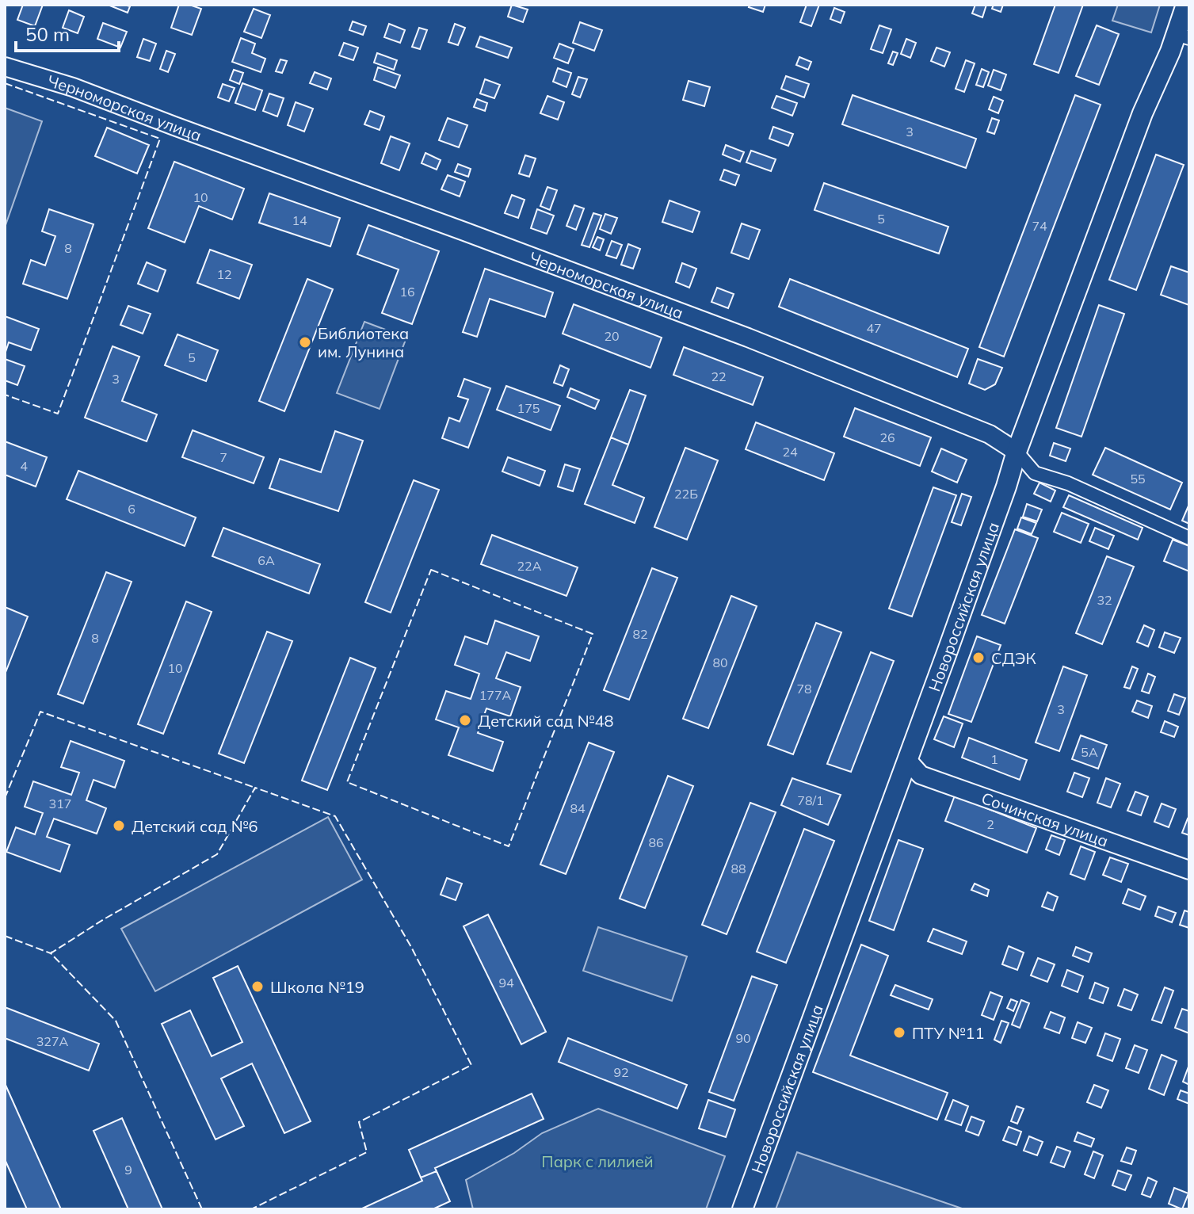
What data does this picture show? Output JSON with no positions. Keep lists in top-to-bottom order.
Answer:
{
  "streets": {
    "main road": ["Черноморская улица", "Новороссийская улица", "Сочинская улица"]
  },
  "crossings": [
    ["Черноморская улица", "Новороссийская улица"],
    ["Новороссийская улица", "Сочинская улица"]
  ],
  "parks": ["Парк с лилией"],
  "places": [
    "Библиотека им. Лунина",
    "СДЭК",
    "Детский сад №48",
    "Детский сад №6",
    "Школа №19",
    "ПТУ №11"
  ],
  "house_numbers": [
    "3",
    "10",
    "5",
    "14",
    "74",
    "8",
    "12",
    "16",
    "47",
    "20",
    "5",
    "22",
    "3",
    "175",
    "26",
    "24",
    "7",
    "4",
    "55",
    "22Б",
    "6",
    "6А",
    "22А",
    "32",
    "82",
    "8",
    "80",
    "10",
    "78",
    "177А",
    "3",
    "5А",
    "1",
    "78/1",
    "317",
    "84",
    "2",
    "86",
    "88",
    "94",
    "90",
    "327А",
    "92",
    "9"
  ],
  "scale_bar": "50 m"
}
